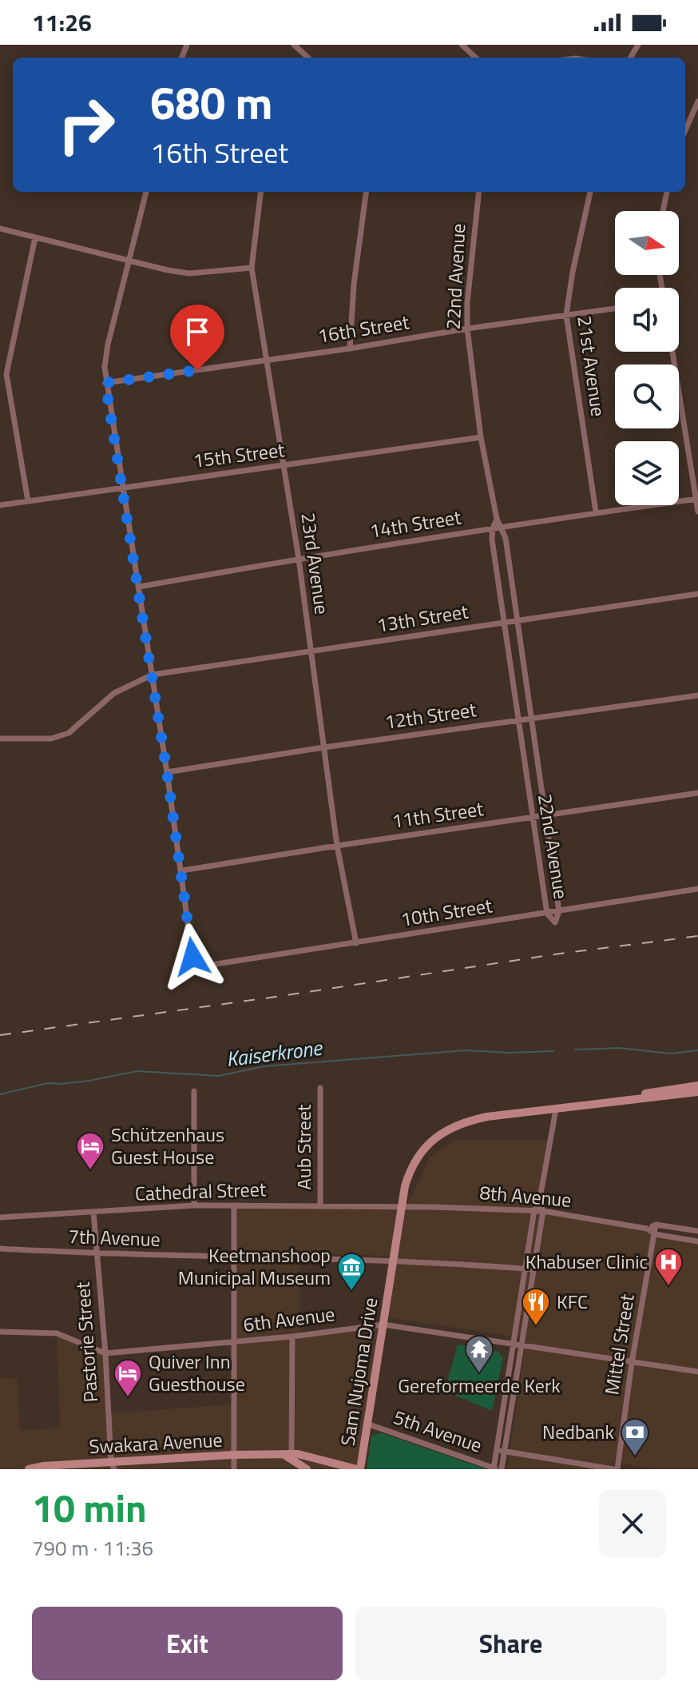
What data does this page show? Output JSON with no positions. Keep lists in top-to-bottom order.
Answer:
{
  "streets": {
    "main road": ["Sam Nujoma Drive", "Swakara Avenue"],
    "street": [
      "22nd Avenue",
      "16th Street",
      "21st Avenue",
      "15th Street",
      "14th Street",
      "23rd Avenue",
      "13th Street",
      "12th Street",
      "11th Street",
      "10th Street",
      "Aub Street",
      "Cathedral Street",
      "8th Avenue",
      "7th Avenue",
      "6th Avenue",
      "Pastorie Street",
      "Mittel Street",
      "5th Avenue"
    ]
  },
  "crossings": [
    ["22nd Avenue", "16th Street"],
    ["22nd Avenue", "15th Street"],
    ["22nd Avenue", "14th Street"],
    ["22nd Avenue", "13th Street"],
    ["22nd Avenue", "12th Street"],
    ["22nd Avenue", "11th Street"],
    ["22nd Avenue", "10th Street"],
    ["16th Street", "21st Avenue"],
    ["16th Street", "23rd Avenue"],
    ["21st Avenue", "14th Street"],
    ["15th Street", "23rd Avenue"],
    ["14th Street", "23rd Avenue"],
    ["23rd Avenue", "13th Street"],
    ["23rd Avenue", "12th Street"],
    ["23rd Avenue", "11th Street"],
    ["23rd Avenue", "10th Street"],
    ["11th Street", "10th Street"],
    ["Aub Street", "Cathedral Street"],
    ["Cathedral Street", "8th Avenue"],
    ["Cathedral Street", "Pastorie Street"],
    ["Cathedral Street", "Sam Nujoma Drive"],
    ["8th Avenue", "Mittel Street"],
    ["8th Avenue", "Sam Nujoma Drive"],
    ["7th Avenue", "Pastorie Street"],
    ["7th Avenue", "Sam Nujoma Drive"],
    ["6th Avenue", "Pastorie Street"],
    ["6th Avenue", "Mittel Street"],
    ["6th Avenue", "Sam Nujoma Drive"],
    ["Pastorie Street", "Swakara Avenue"],
    ["Mittel Street", "5th Avenue"],
    ["Sam Nujoma Drive", "5th Avenue"],
    ["Sam Nujoma Drive", "Swakara Avenue"]
  ],
  "water": ["Kaiserkrone"],
  "places": {
    "hotel": ["Schützenhaus Guest House", "Quiver Inn Guesthouse"],
    "hospital": ["Khabuser Clinic"],
    "museum": ["Keetmanshoop Municipal Museum"],
    "restaurant": ["KFC"],
    "temple": ["Gereformeerde Kerk"],
    "bank": ["Nedbank"]
  },
  "north": "right",
  "page": {
    "status": "11:26",
    "turn": ["680 m", "16th Street"],
    "heading": ["10 min", "790 m · 11:36"],
    "buttons": ["Exit", "Share"]
  }
}
